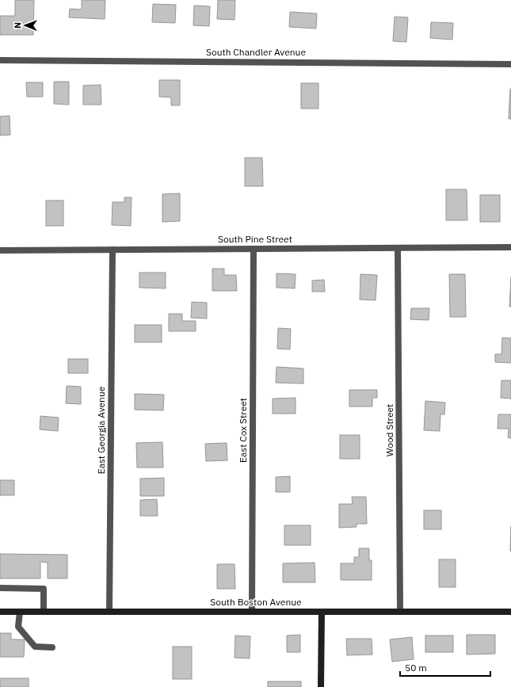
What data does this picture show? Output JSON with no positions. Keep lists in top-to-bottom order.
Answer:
{
  "streets": {
    "street": [
      "South Chandler Avenue",
      "South Pine Street",
      "East Georgia Avenue",
      "East Cox Street",
      "Wood Street",
      "South Boston Avenue"
    ]
  },
  "crossings": [
    ["South Pine Street", "East Georgia Avenue"],
    ["South Pine Street", "East Cox Street"],
    ["South Pine Street", "Wood Street"],
    ["East Georgia Avenue", "South Boston Avenue"],
    ["East Cox Street", "South Boston Avenue"],
    ["Wood Street", "South Boston Avenue"]
  ],
  "scale_bar": "50 m",
  "north": "left"
}
